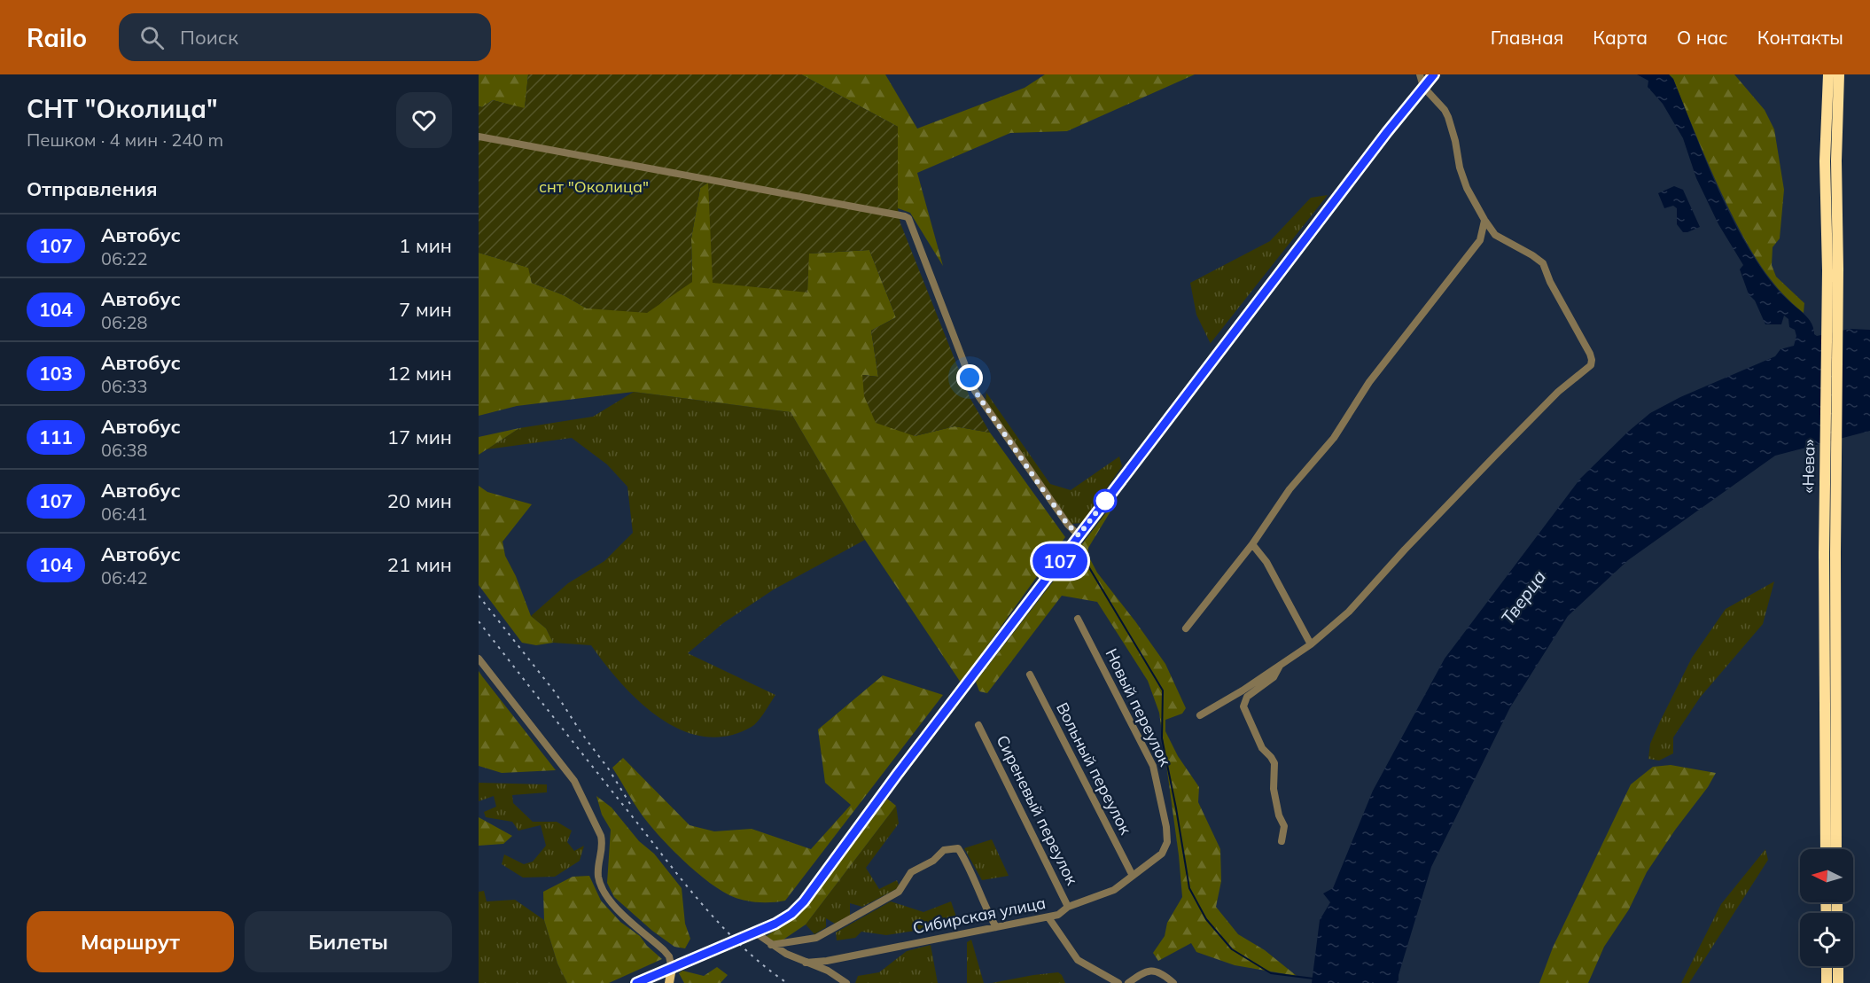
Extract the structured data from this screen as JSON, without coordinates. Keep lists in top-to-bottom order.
{
  "streets": {
    "highway": ["«Нева»"],
    "street": [
      "Новый переулок",
      "Вольный переулок",
      "Сиреневый переулок",
      "Сибирская улица"
    ]
  },
  "crossings": [
    ["Новый переулок", "Сибирская улица"],
    ["Вольный переулок", "Сибирская улица"],
    ["Сиреневый переулок", "Сибирская улица"]
  ],
  "water": ["Тверца"],
  "parks": ["снт \"Околица\""],
  "lines": ["bus line 107"],
  "north": "left",
  "page": {
    "header": "Railo",
    "search": "Поиск",
    "nav": [
      "Главная",
      "Карта",
      "О нас",
      "Контакты"
    ],
    "heading": [
      ["СНТ \"Околица\"", "Пешком · 4 мин · 240 m"],
      "Отправления"
    ],
    "on_map": "107",
    "list": [
      {
        "mark": "107",
        "name": "Автобус",
        "note": "06:22",
        "value": "1 мин"
      },
      {
        "mark": "104",
        "name": "Автобус",
        "note": "06:28",
        "value": "7 мин"
      },
      {
        "mark": "103",
        "name": "Автобус",
        "note": "06:33",
        "value": "12 мин"
      },
      {
        "mark": "111",
        "name": "Автобус",
        "note": "06:38",
        "value": "17 мин"
      },
      {
        "mark": "107",
        "name": "Автобус",
        "note": "06:41",
        "value": "20 мин"
      },
      {
        "mark": "104",
        "name": "Автобус",
        "note": "06:42",
        "value": "21 мин"
      }
    ],
    "buttons": ["Маршрут", "Билеты"]
  }
}
